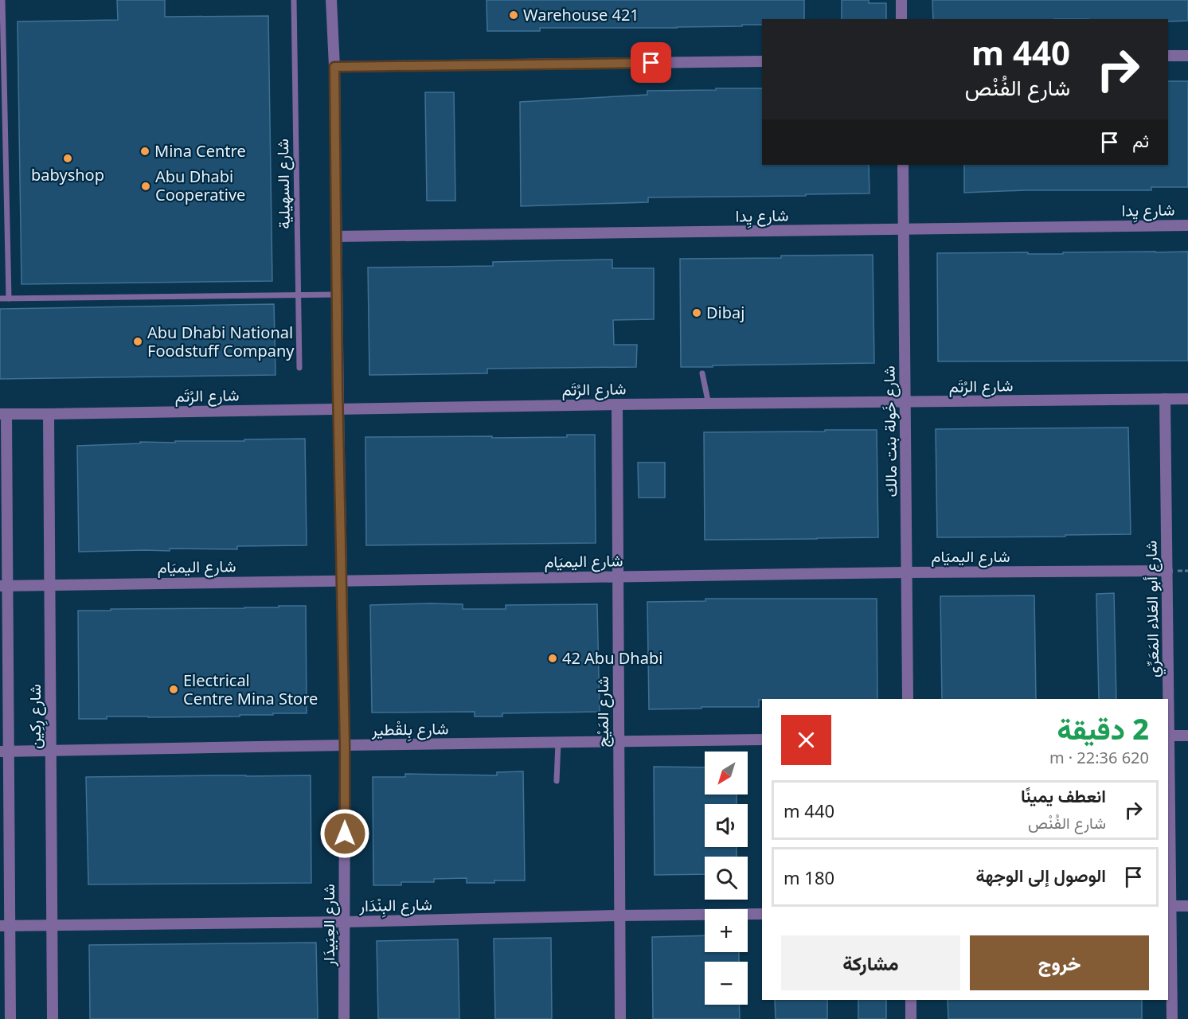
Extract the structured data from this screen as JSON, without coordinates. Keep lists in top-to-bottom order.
{
  "streets": {
    "street": [
      "شارع يِدا",
      "شارع الرُتَم",
      "شارع خَولة بنت مالك",
      "شارع اليميَام",
      "شارع أبو العَلاء المَعَرِّي",
      "شارع المَيْج",
      "شارع رِكِين",
      "شارع بِلقْطير",
      "شارع البِنْدَار",
      "شارع العِبَيدَار"
    ],
    "lane": ["شارع السهيلية"]
  },
  "crossings": [
    ["شارع يِدا", "شارع خَولة بنت مالك"],
    ["شارع يِدا", "شارع العِبَيدَار"],
    ["شارع الرُتَم", "شارع خَولة بنت مالك"],
    ["شارع الرُتَم", "شارع أبو العَلاء المَعَرِّي"],
    ["شارع الرُتَم", "شارع المَيْج"],
    ["شارع الرُتَم", "شارع رِكِين"],
    ["شارع الرُتَم", "شارع العِبَيدَار"],
    ["شارع خَولة بنت مالك", "شارع اليميَام"],
    ["شارع اليميَام", "شارع أبو العَلاء المَعَرِّي"],
    ["شارع اليميَام", "شارع المَيْج"],
    ["شارع اليميَام", "شارع رِكِين"],
    ["شارع اليميَام", "شارع العِبَيدَار"],
    ["شارع المَيْج", "شارع بِلقْطير"],
    ["شارع المَيْج", "شارع البِنْدَار"],
    ["شارع رِكِين", "شارع بِلقْطير"],
    ["شارع رِكِين", "شارع البِنْدَار"],
    ["شارع بِلقْطير", "شارع العِبَيدَار"],
    ["شارع البِنْدَار", "شارع العِبَيدَار"]
  ],
  "places": [
    "Warehouse 421",
    "Mina Centre",
    "babyshop",
    "Abu Dhabi Cooperative",
    "Dibaj",
    "Abu Dhabi National Foodstuff Company",
    "42 Abu Dhabi",
    "Electrical Centre Mina Store"
  ],
  "north": "bottom left",
  "page": {
    "turn": ["440 m", "شارع الفُنْص"],
    "then": "ثم",
    "heading": ["2 دقيقة", "620 m · 22:36"],
    "map_buttons": ["+", "−"],
    "list": [
      {
        "name": "انعطف يمينًا",
        "note": "شارع الفُنْص",
        "value": "440 m"
      },
      {
        "name": "الوصول إلى الوجهة",
        "value": "180 m"
      }
    ],
    "buttons": ["خروج", "مشاركة"]
  }
}
